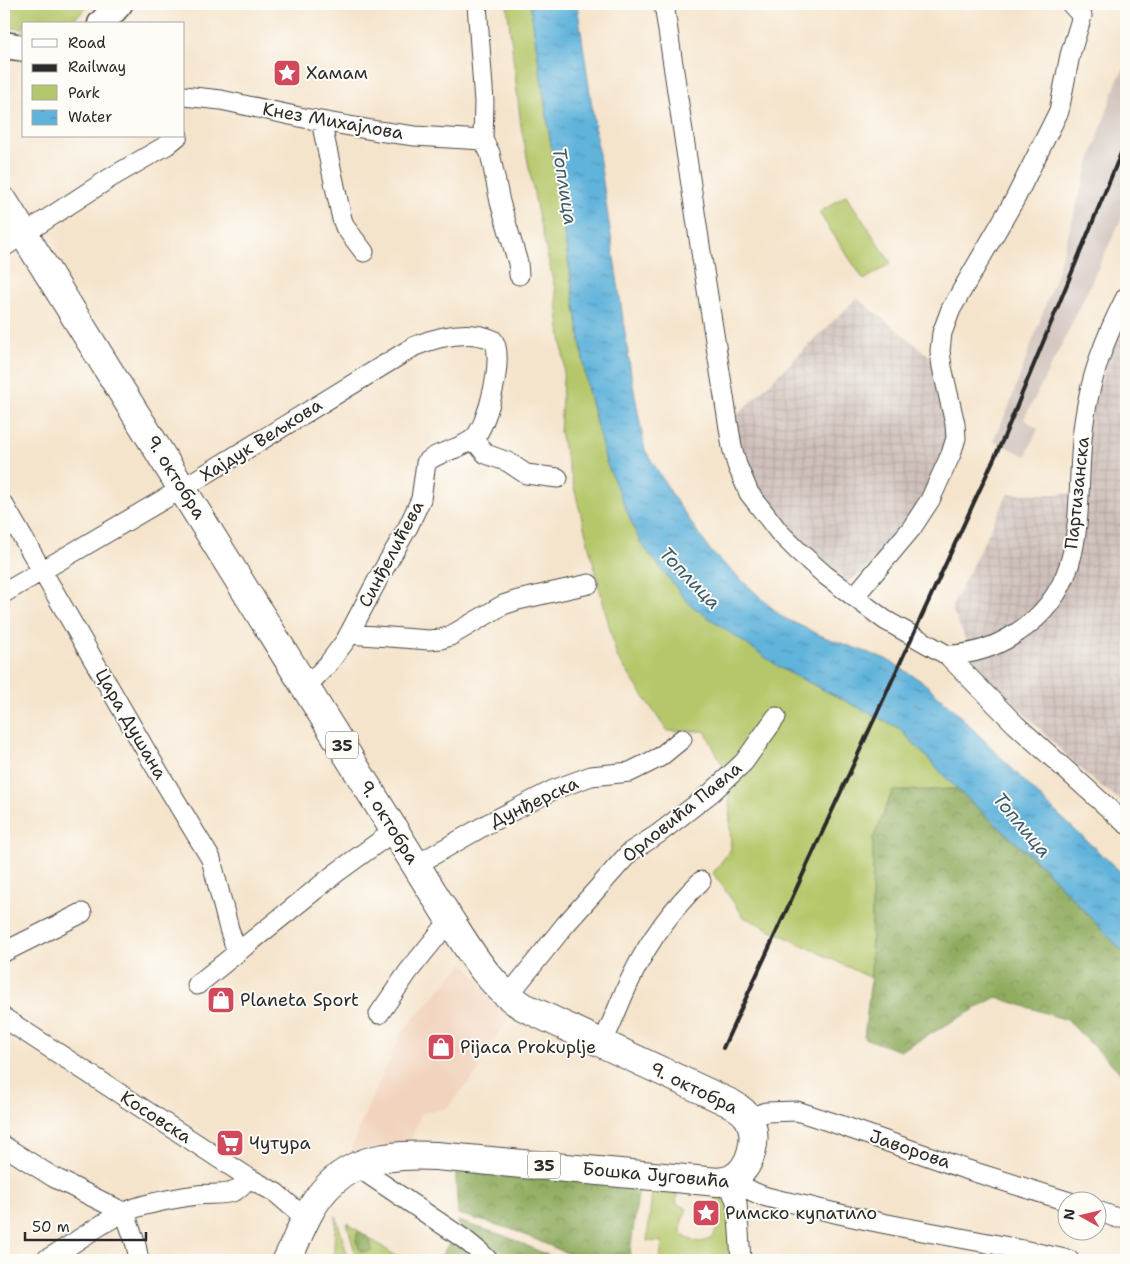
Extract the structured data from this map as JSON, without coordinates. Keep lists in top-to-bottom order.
{
  "streets": {
    "main road": ["9. октобра", "35", "Бошка Југовића"],
    "street": [
      "Кнез Михајлова",
      "Хајдук Вељкова",
      "Партизанска",
      "Синђелићева",
      "Цара Душана",
      "Дунђерска",
      "Орловића Павла",
      "Косовска",
      "Јаворова"
    ]
  },
  "crossings": [
    ["Хајдук Вељкова", "9. октобра"],
    ["Хајдук Вељкова", "Синђелићева"],
    ["Хајдук Вељкова", "Цара Душана"],
    ["9. октобра", "Синђелићева"],
    ["9. октобра", "Дунђерска"],
    ["9. октобра", "Орловића Павла"],
    ["9. октобра", "Јаворова"],
    ["9. октобра", "Бошка Југовића"],
    ["35", "Косовска"],
    ["35", "Бошка Југовића"]
  ],
  "water": ["Топлица"],
  "places": {
    "place": ["Хамам", "Римско купатило"],
    "shop": ["Planeta Sport", "Pijaca Prokuplje"],
    "supermarket": ["Чутура"]
  },
  "legend": [
    "Road",
    "Railway",
    "Park",
    "Water"
  ],
  "scale_bar": "50 m",
  "north": "left"
}
